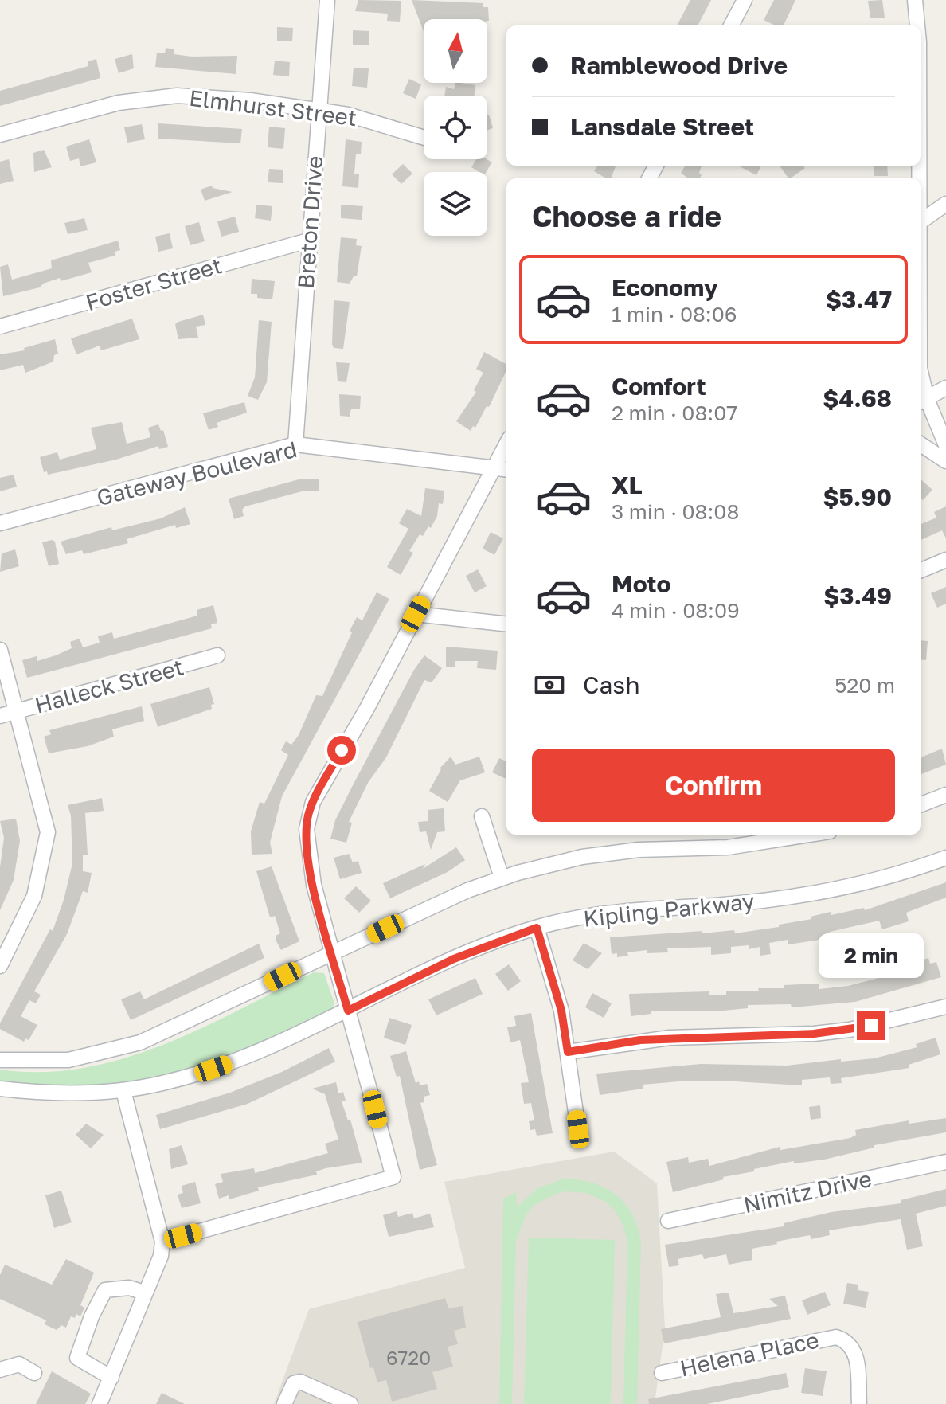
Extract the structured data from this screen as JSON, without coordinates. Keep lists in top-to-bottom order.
{
  "streets": {
    "street": [
      "Elmhurst Street",
      "Breton Drive",
      "Foster Street",
      "Gateway Boulevard",
      "Halleck Street",
      "Kipling Parkway",
      "Nimitz Drive",
      "Helena Place"
    ]
  },
  "crossings": [
    ["Elmhurst Street", "Breton Drive"],
    ["Breton Drive", "Foster Street"],
    ["Breton Drive", "Gateway Boulevard"]
  ],
  "house_numbers": ["6720"],
  "north": "top",
  "page": {
    "banner": ["Ramblewood Drive", "Lansdale Street"],
    "heading": "Choose a ride",
    "list": [
      {
        "name": "Economy",
        "note": "1 min · 08:06",
        "value": "$3.47"
      },
      {
        "name": "Comfort",
        "note": "2 min · 08:07",
        "value": "$4.68"
      },
      {
        "name": "XL",
        "note": "3 min · 08:08",
        "value": "$5.90"
      },
      {
        "name": "Moto",
        "note": "4 min · 08:09",
        "value": "$3.49"
      }
    ],
    "pay": ["Cash", "520 m"],
    "buttons": "Confirm",
    "bubble": "2 min"
  }
}
